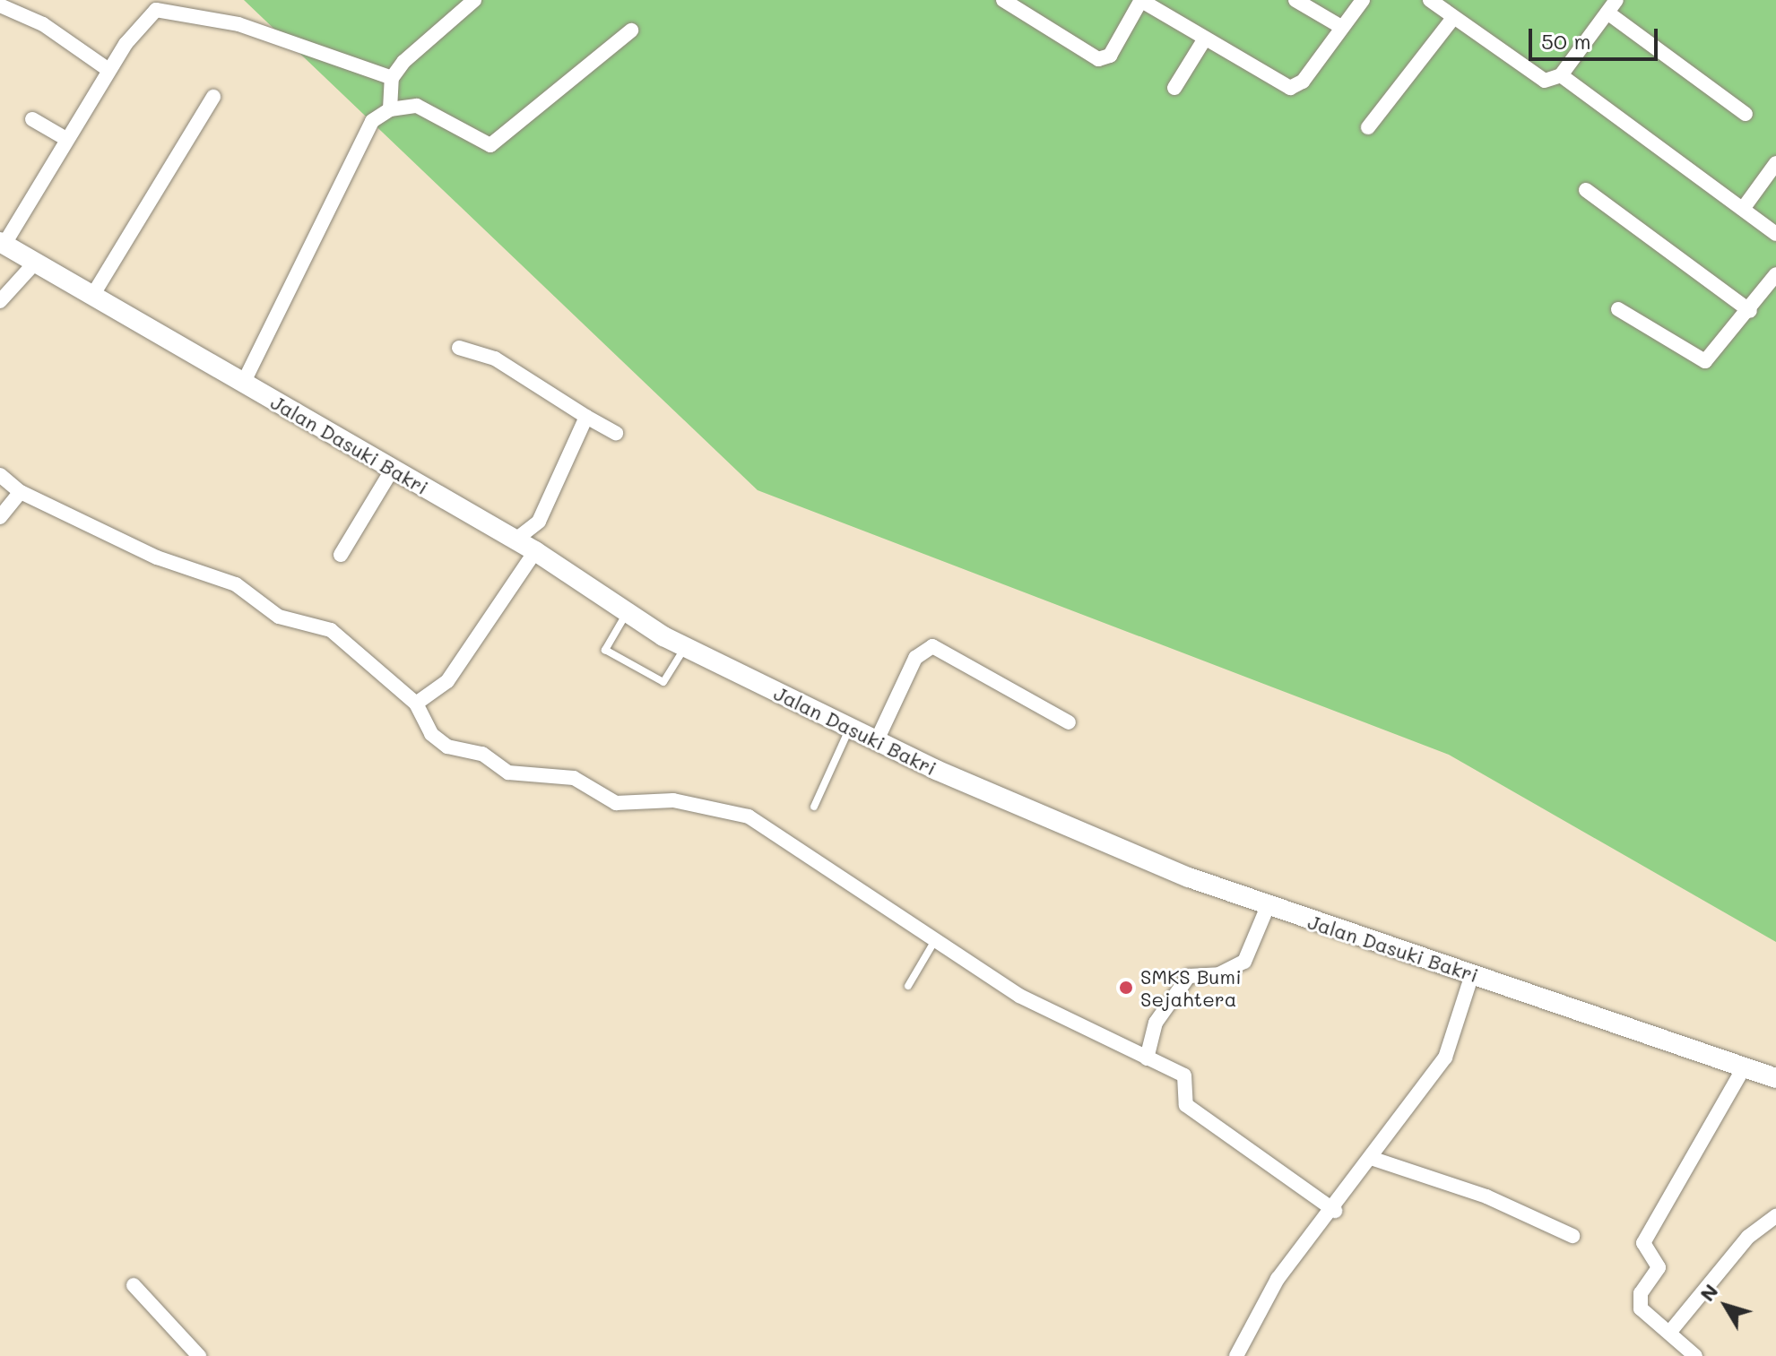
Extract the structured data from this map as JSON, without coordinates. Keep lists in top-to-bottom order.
{
  "streets": {
    "main road": ["Jalan Dasuki Bakri"]
  },
  "places": ["SMKS Bumi Sejahtera"],
  "scale_bar": "50 m",
  "north": "top left"
}
